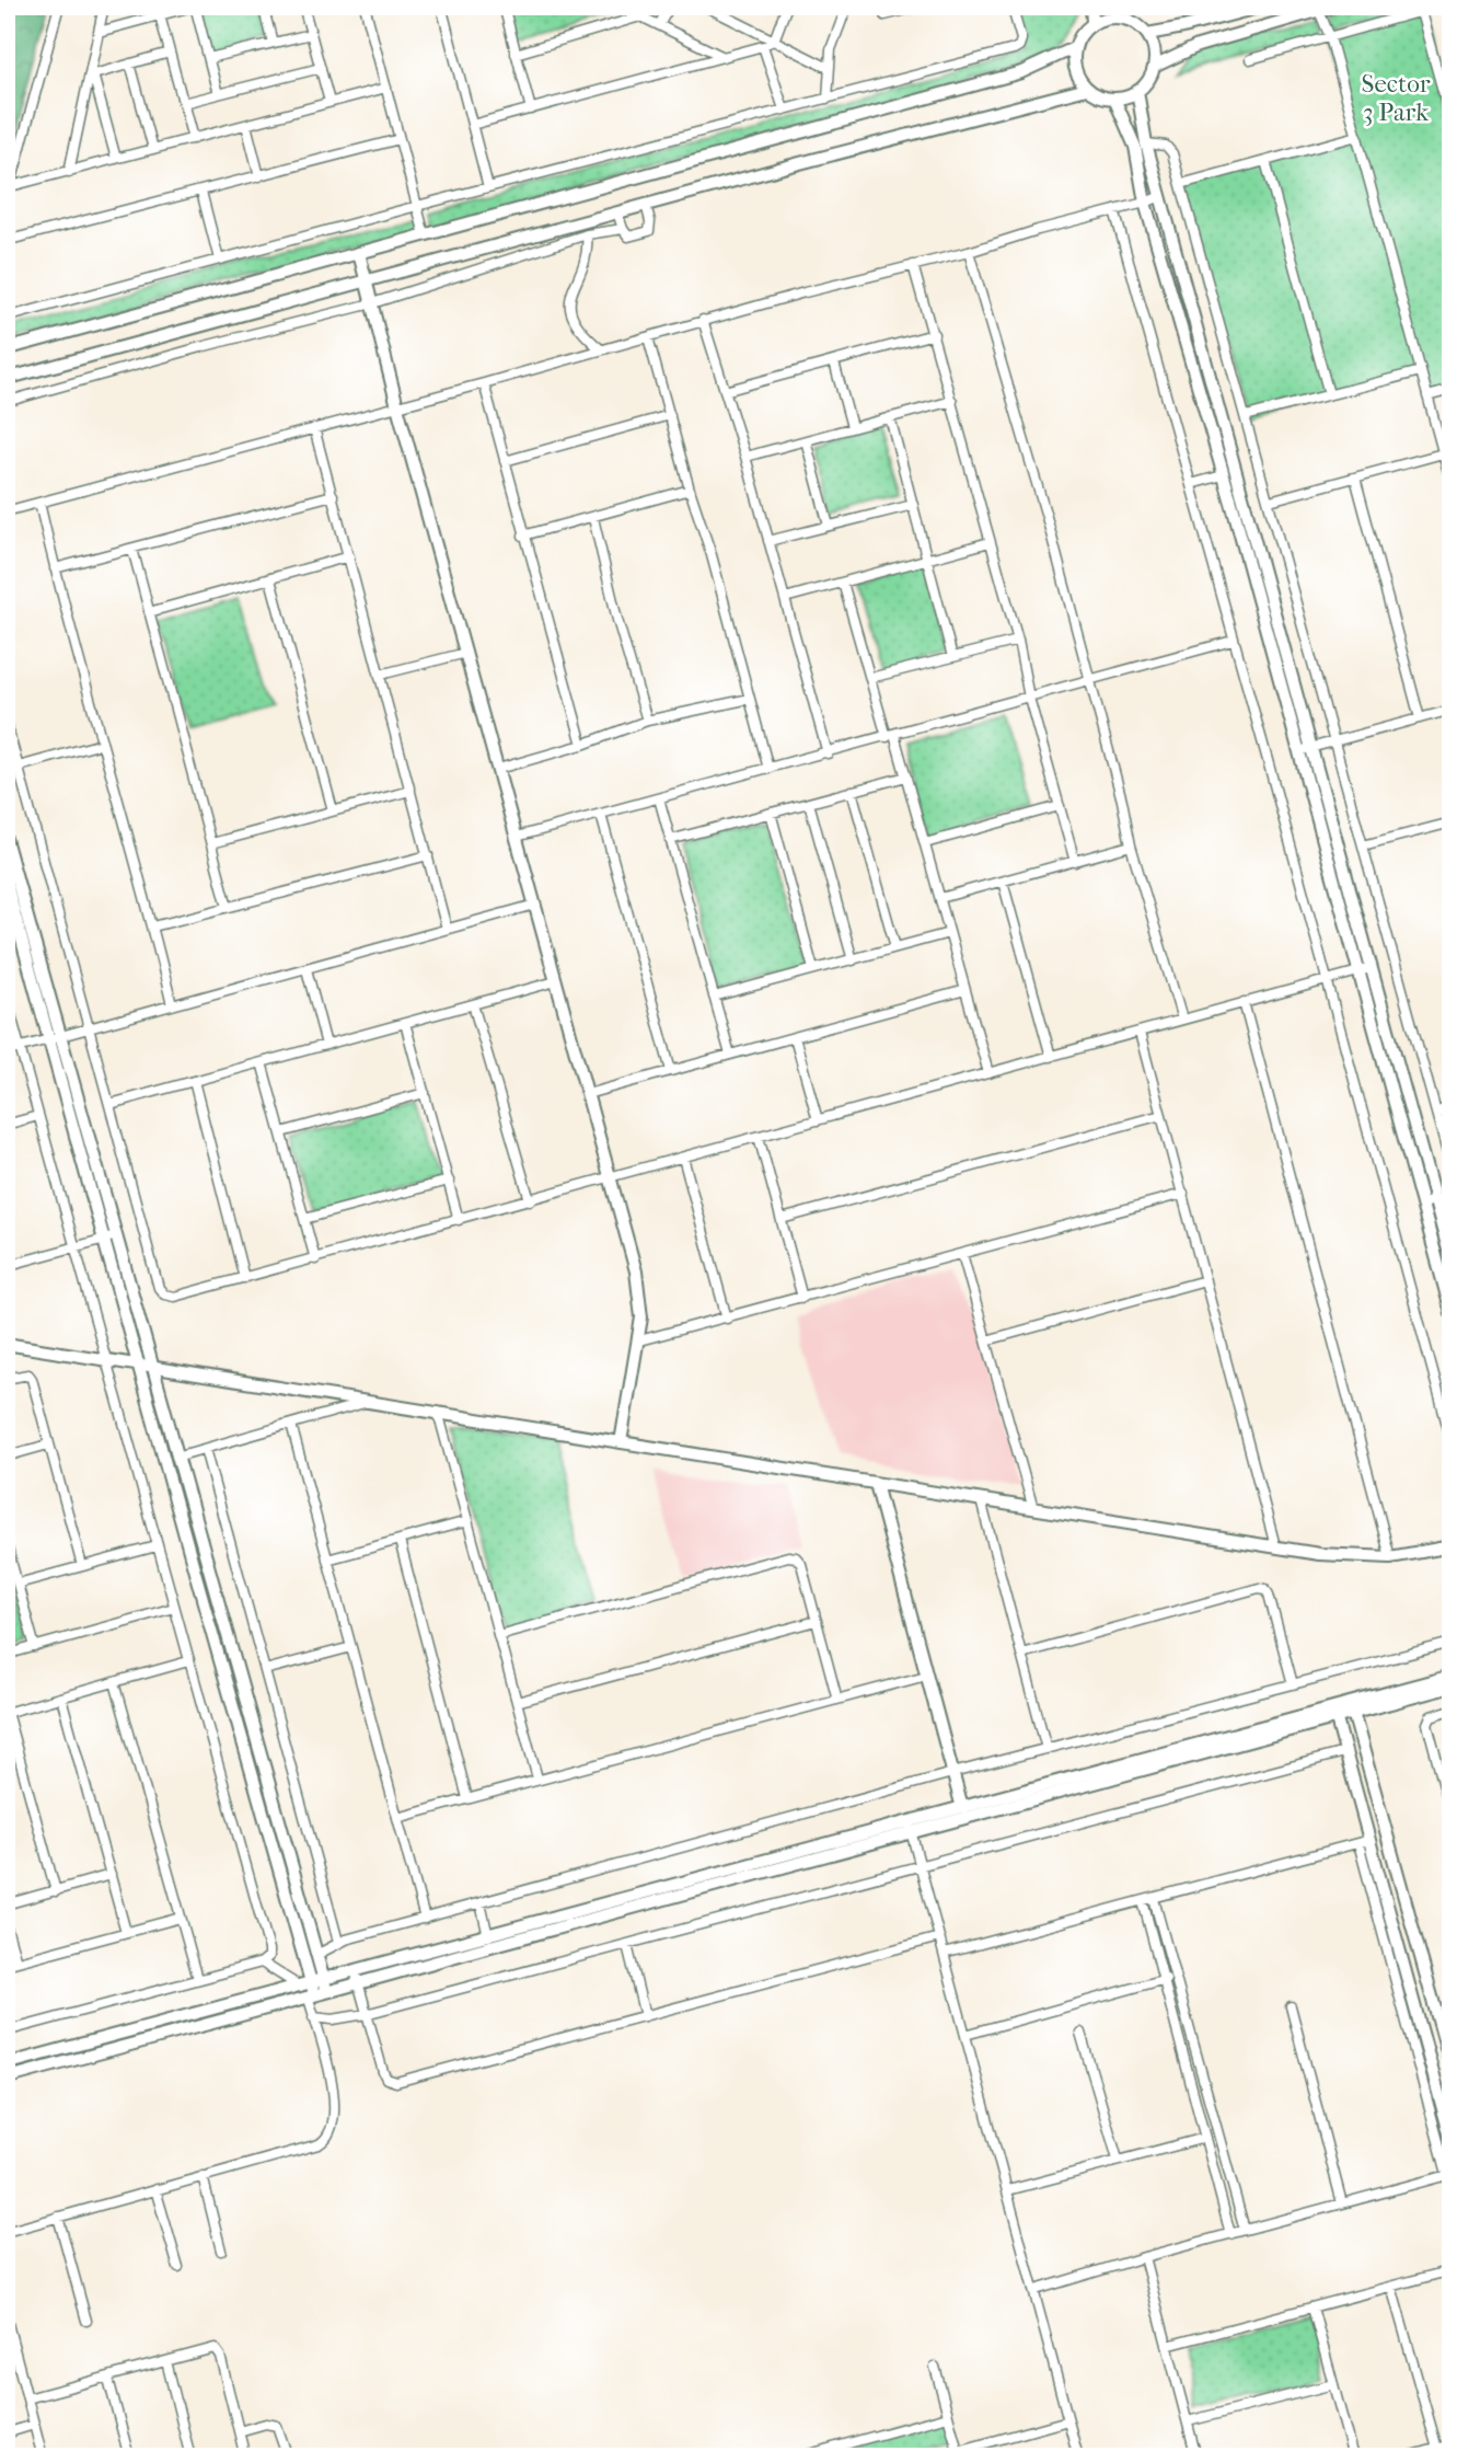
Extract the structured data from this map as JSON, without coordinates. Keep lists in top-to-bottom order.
{
  "parks": ["Sector 3 Park"]
}
